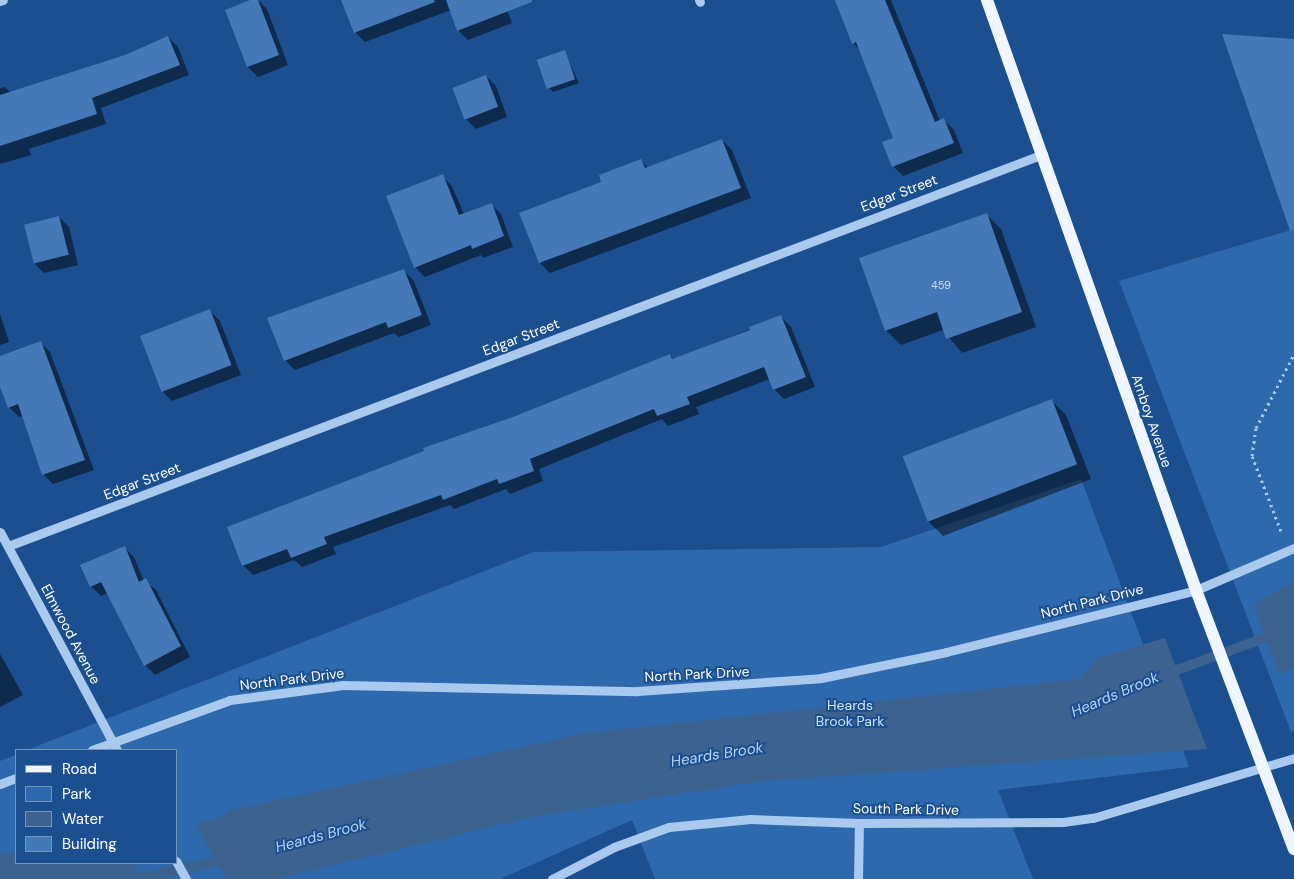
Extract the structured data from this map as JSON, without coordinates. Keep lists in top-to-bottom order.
{
  "streets": {
    "main road": ["Amboy Avenue"],
    "street": [
      "Edgar Street",
      "North Park Drive",
      "Elmwood Avenue",
      "South Park Drive"
    ]
  },
  "crossings": [
    ["Edgar Street", "Amboy Avenue"],
    ["Edgar Street", "Elmwood Avenue"],
    ["Amboy Avenue", "North Park Drive"],
    ["Amboy Avenue", "South Park Drive"],
    ["North Park Drive", "Elmwood Avenue"]
  ],
  "water": ["Heards Brook"],
  "parks": ["Heards Brook Park"],
  "house_numbers": ["459"],
  "legend": [
    "Road",
    "Park",
    "Water",
    "Building"
  ]
}
